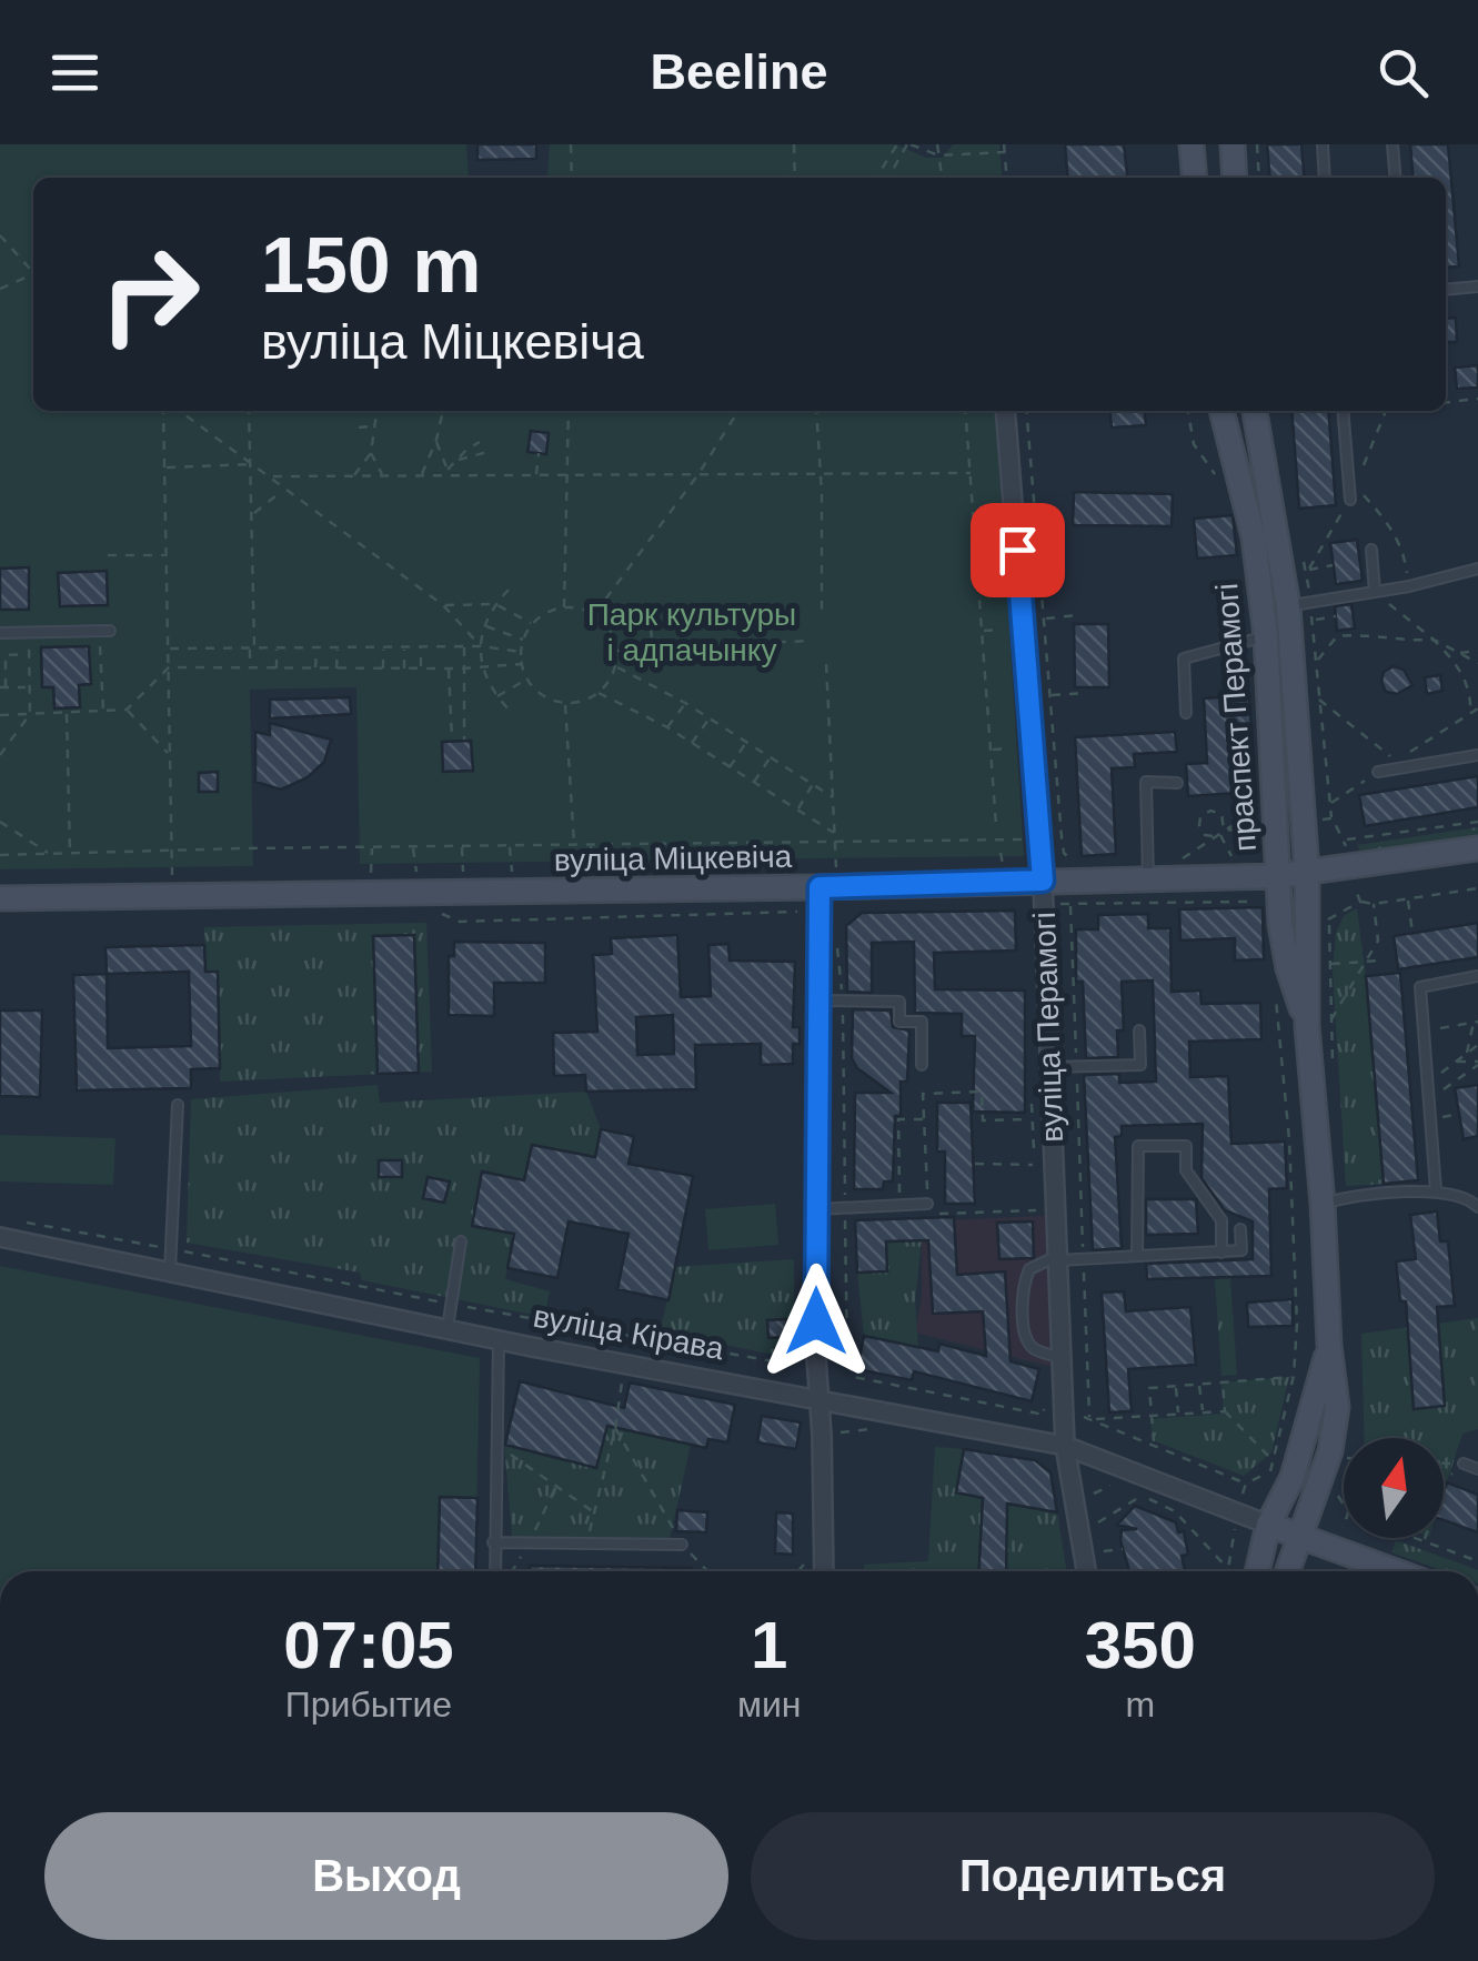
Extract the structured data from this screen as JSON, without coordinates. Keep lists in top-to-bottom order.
{
  "streets": {
    "main road": ["праспект Перамогі", "вуліца Міцкевіча", "вуліца Кірава"],
    "street": ["вуліца Перамогі"]
  },
  "crossings": [
    ["праспект Перамогі", "вуліца Міцкевіча"],
    ["праспект Перамогі", "вуліца Кірава"],
    ["вуліца Міцкевіча", "вуліца Перамогі"],
    ["вуліца Перамогі", "вуліца Кірава"]
  ],
  "parks": ["Парк культуры і адпачынку"],
  "north": "top",
  "page": {
    "header": "Beeline",
    "turn": ["150 m", "вуліца Міцкевіча"],
    "eta": [
      "07:05",
      "Прибытие",
      "1",
      "мин",
      "350",
      "m"
    ],
    "buttons": ["Выход", "Поделиться"]
  }
}
